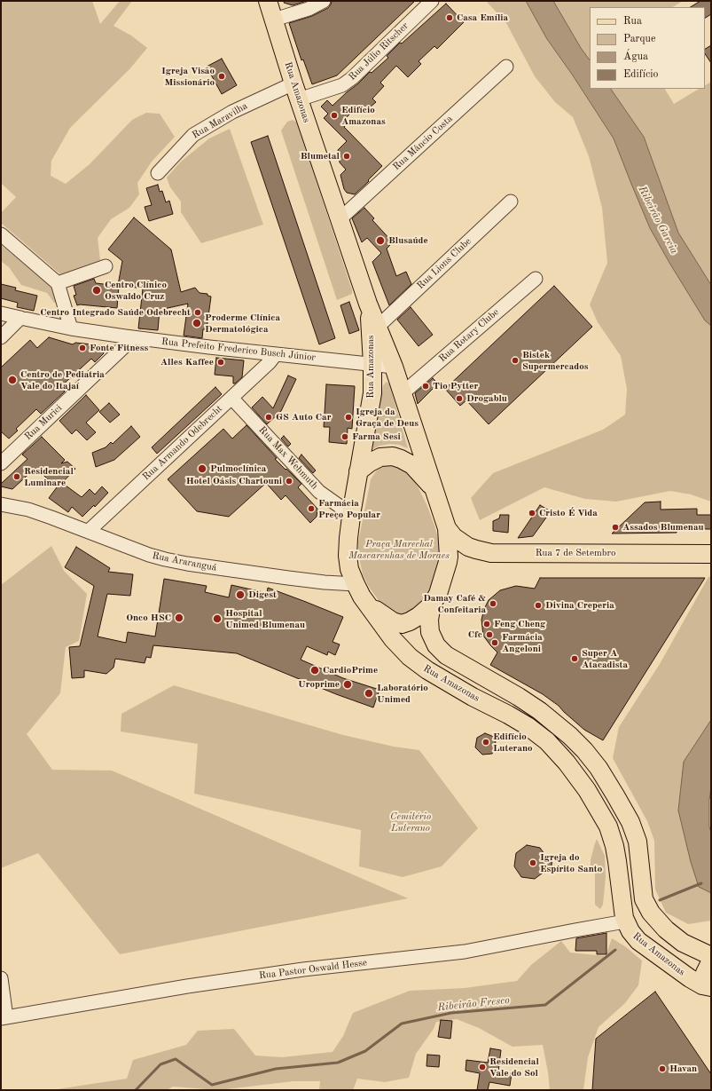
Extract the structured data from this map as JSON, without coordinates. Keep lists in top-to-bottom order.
{
  "streets": {
    "main road": ["Rua Amazonas", "Rua 7 de Setembro"],
    "street": [
      "Rua Júlio Ritscher",
      "Rua Maravilha",
      "Rua Mâncio Costa",
      "Rua Lions Clube",
      "Rua Rotary Clube",
      "Rua Prefeito Frederico Busch Júnior",
      "Rua Murici",
      "Rua Armando Odebrecht",
      "Rua Max Wehmuth",
      "Rua Araranguá",
      "Rua Pastor Oswald Hesse"
    ]
  },
  "crossings": [
    ["Rua Júlio Ritscher", "Rua Amazonas"],
    ["Rua Júlio Ritscher", "Rua Maravilha"],
    ["Rua Amazonas", "Rua Maravilha"],
    ["Rua Amazonas", "Rua Mâncio Costa"],
    ["Rua Amazonas", "Rua Lions Clube"],
    ["Rua Amazonas", "Rua Rotary Clube"],
    ["Rua Amazonas", "Rua Prefeito Frederico Busch Júnior"],
    ["Rua Amazonas", "Rua Max Wehmuth"],
    ["Rua Amazonas", "Rua 7 de Setembro"],
    ["Rua Amazonas", "Rua Araranguá"],
    ["Rua Amazonas", "Rua Pastor Oswald Hesse"],
    ["Rua Prefeito Frederico Busch Júnior", "Rua Murici"],
    ["Rua Prefeito Frederico Busch Júnior", "Rua Armando Odebrecht"],
    ["Rua Armando Odebrecht", "Rua Max Wehmuth"],
    ["Rua Armando Odebrecht", "Rua Araranguá"]
  ],
  "water": ["Ribeirão Garcia", "Ribeirão Fresco"],
  "parks": ["Praça Marechal Mascarenhas de Moraes", "Cemitério Luterano"],
  "places": [
    "Casa Emília",
    "Igreja Visão Missionário",
    "Edifício Amazonas",
    "Blumetal",
    "Blusaúde",
    "Centro Clínico Oswaldo Cruz",
    "Centro Integrado Saúde Odebrecht",
    "Proderme Clínica Dermatológica",
    "Fonte Fitness",
    "Bistek Supermercados",
    "Alles Kaffee",
    "Centro de Pediatria Vale do Itajaí",
    "Tio Pytter",
    "Drogablu",
    "GS Auto Car",
    "Igreja da Graça de Deus",
    "Farma Sesi",
    "Pulmoclínica",
    "Residencial Luminare",
    "Hotel Oásis Chartouni",
    "Farmácia Preço Popular",
    "Cristo É Vida",
    "Assados Blumenau",
    "Digest",
    "Damay Café & Confeitaria",
    "Divina Creperia",
    "Onco HSC",
    "Hospital Unimed Blumenau",
    "Feng Cheng",
    "Cfc",
    "Farmácia Angeloni",
    "Super A Atacadista",
    "CardioPrime",
    "Uroprime",
    "Laboratório Unimed",
    "Edifício Luterano",
    "Igreja do Espírito Santo",
    "Residencial Vale do Sol",
    "Havan"
  ],
  "legend": [
    "Rua",
    "Parque",
    "Água",
    "Edifício"
  ]
}
